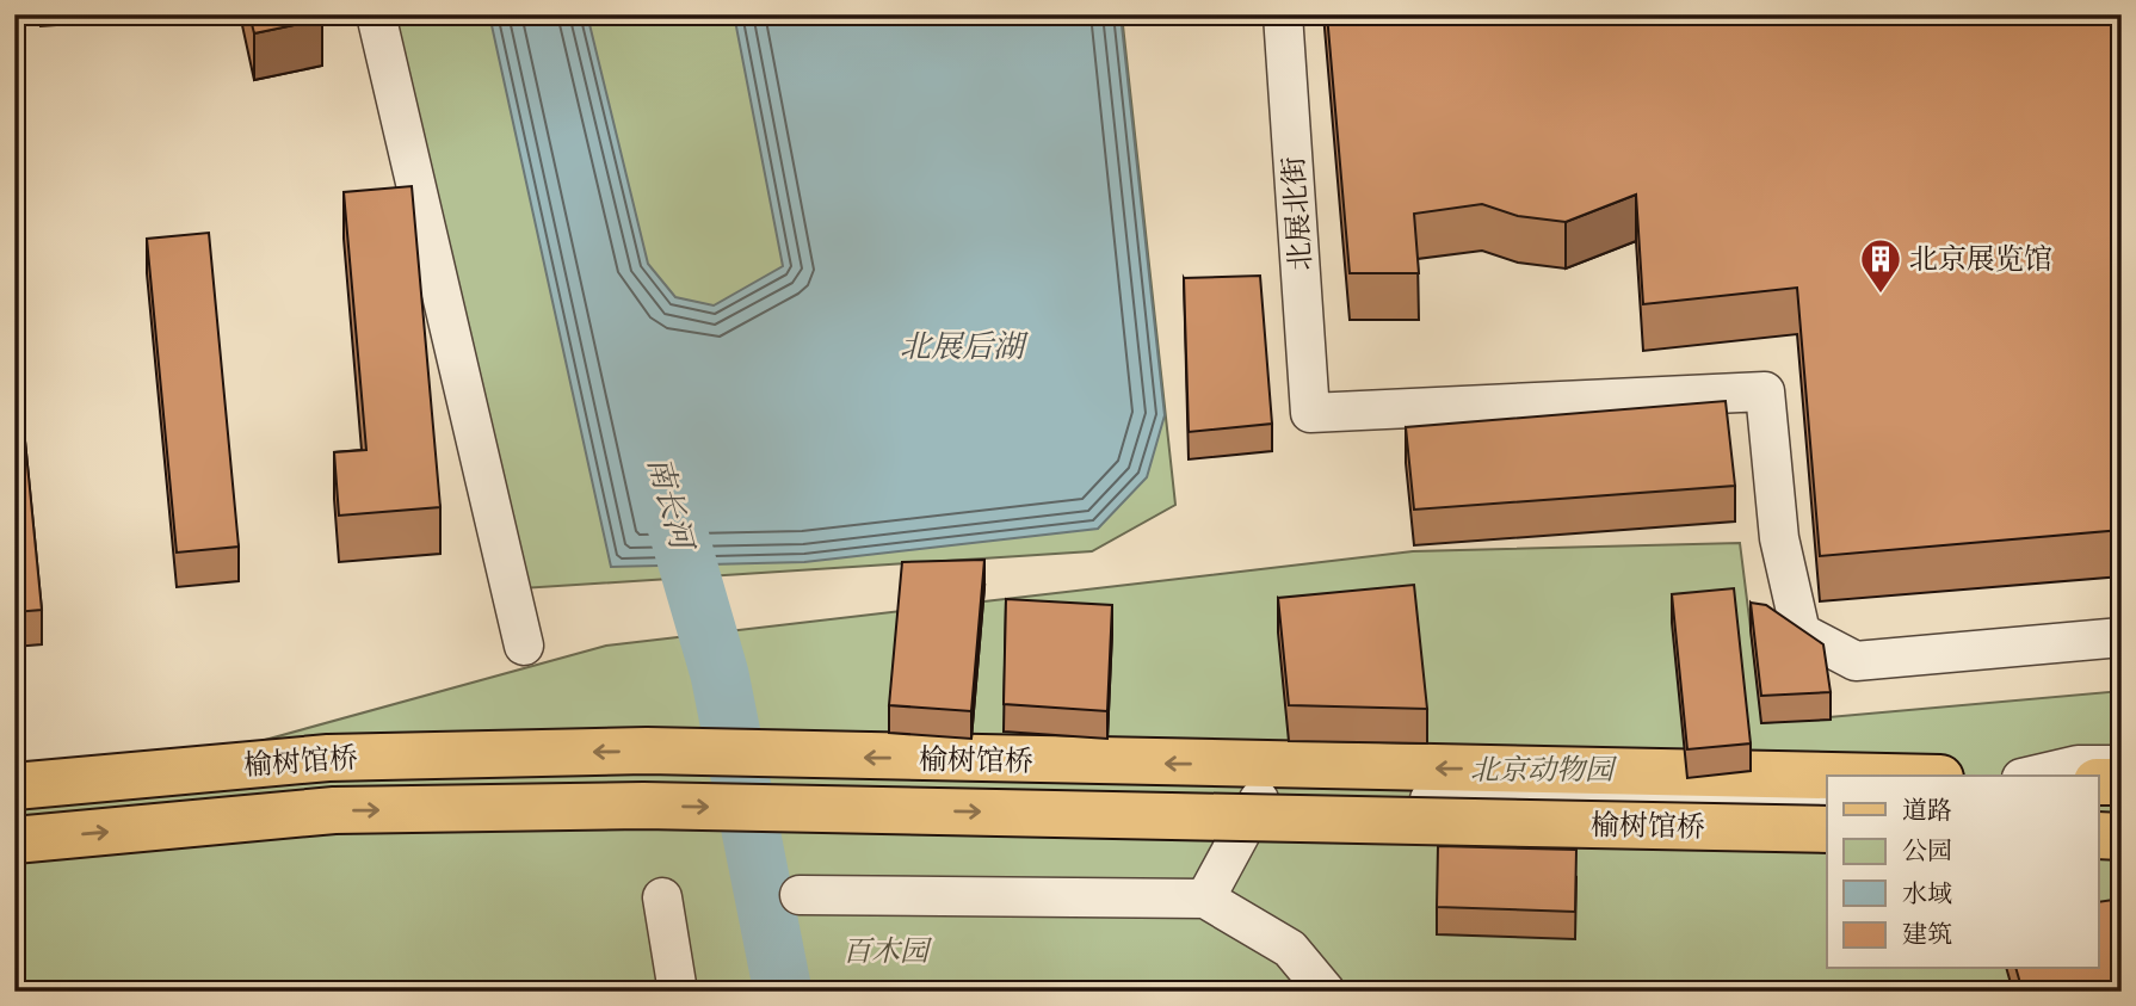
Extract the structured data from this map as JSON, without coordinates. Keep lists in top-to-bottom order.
{
  "streets": {
    "main road": ["榆树馆桥"],
    "street": ["北展北街"]
  },
  "water": ["北展后湖", "南长河"],
  "parks": ["北京动物园", "百木园"],
  "places": {
    "building": ["北京展览馆"]
  },
  "legend": [
    "道路",
    "公园",
    "水域",
    "建筑"
  ]
}
